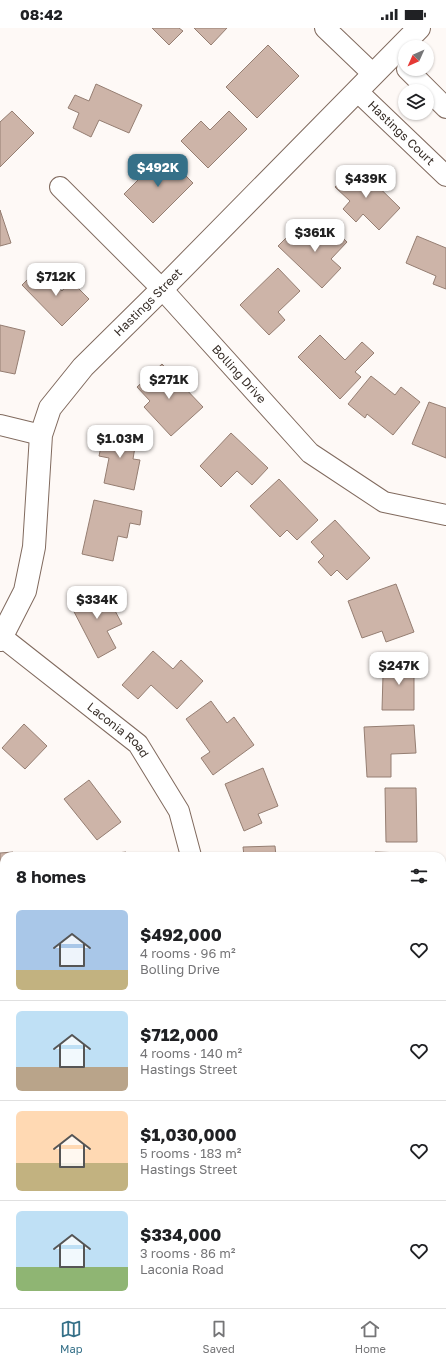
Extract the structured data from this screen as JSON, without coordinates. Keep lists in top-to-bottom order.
{
  "streets": {
    "street": [
      "Hastings Court",
      "Hastings Street",
      "Bolling Drive",
      "Laconia Road"
    ]
  },
  "crossings": [
    ["Hastings Court", "Hastings Street"],
    ["Hastings Street", "Bolling Drive"],
    ["Hastings Street", "Laconia Road"]
  ],
  "north": "bottom left",
  "page": {
    "status": "08:42",
    "price": [
      "$492K",
      "$439K",
      "$361K",
      "$712K",
      "$271K",
      "$1.03M",
      "$334K",
      "$247K"
    ],
    "heading": "8 homes",
    "list": [
      {
        "name": "$492,000",
        "note": "4 rooms · 96 m² · Bolling Drive"
      },
      {
        "name": "$712,000",
        "note": "4 rooms · 140 m² · Hastings Street"
      },
      {
        "name": "$1,030,000",
        "note": "5 rooms · 183 m² · Hastings Street"
      },
      {
        "name": "$334,000",
        "note": "3 rooms · 86 m² · Laconia Road"
      }
    ],
    "tabs": ["Map", "Saved", "Home"]
  }
}
